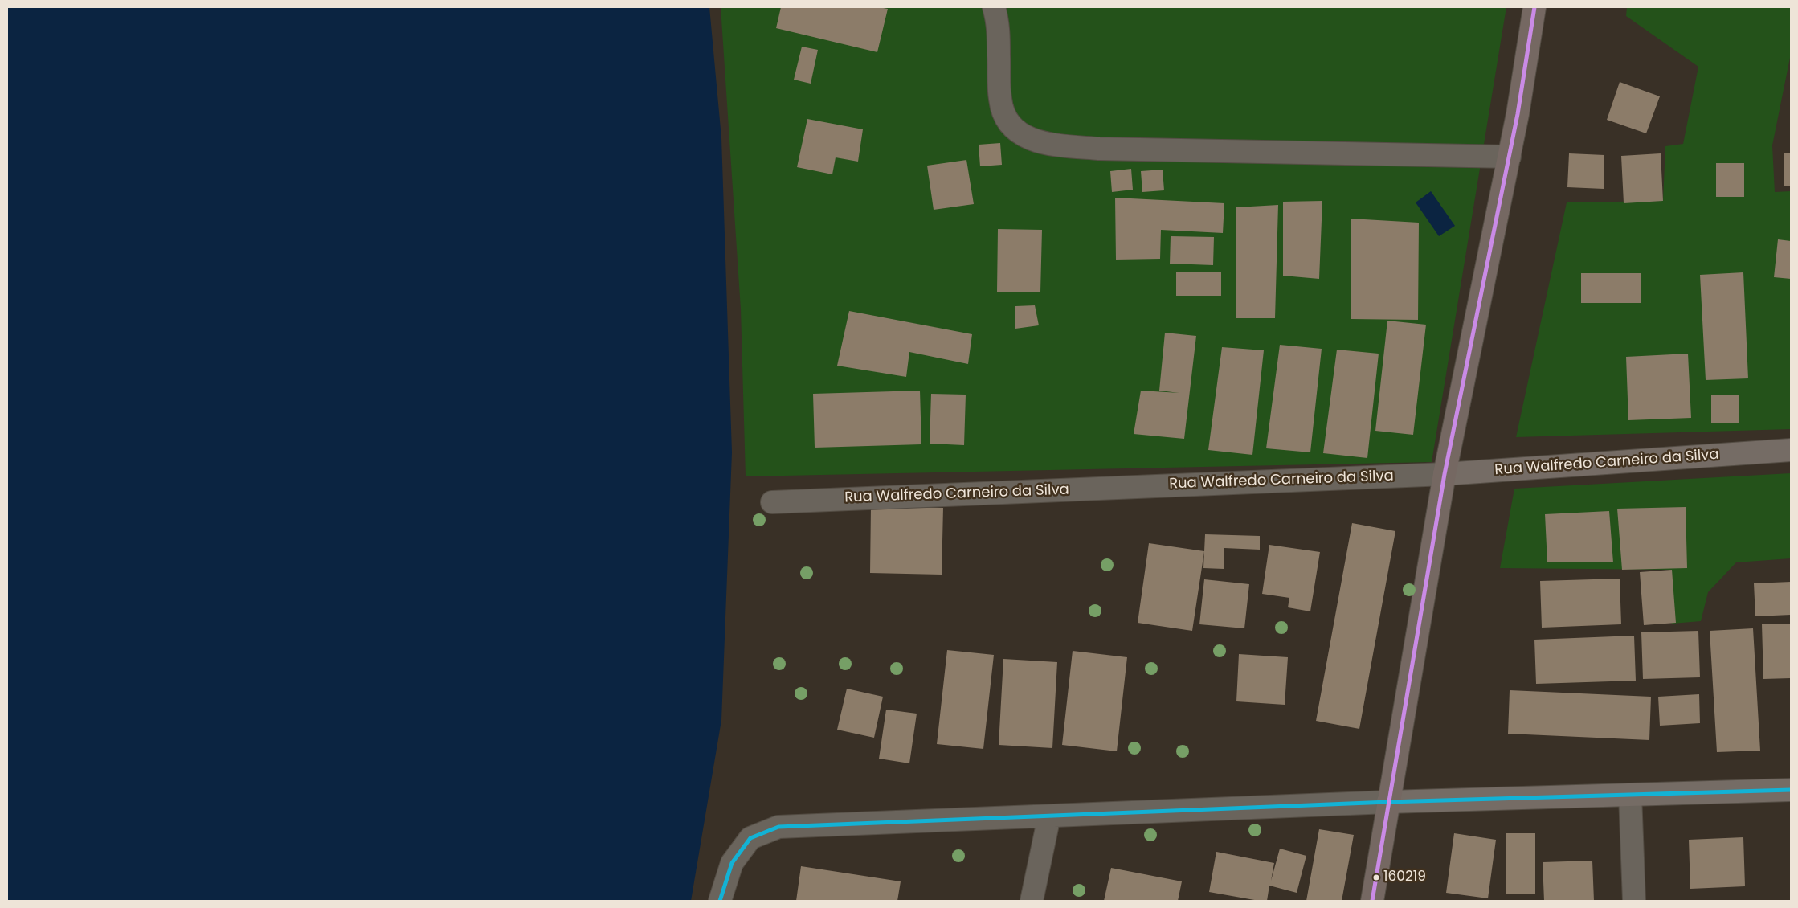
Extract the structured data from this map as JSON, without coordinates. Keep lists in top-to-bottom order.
{
  "streets": {
    "main road": ["Rua Walfredo Carneiro da Silva"]
  },
  "places": ["160219"]
}
